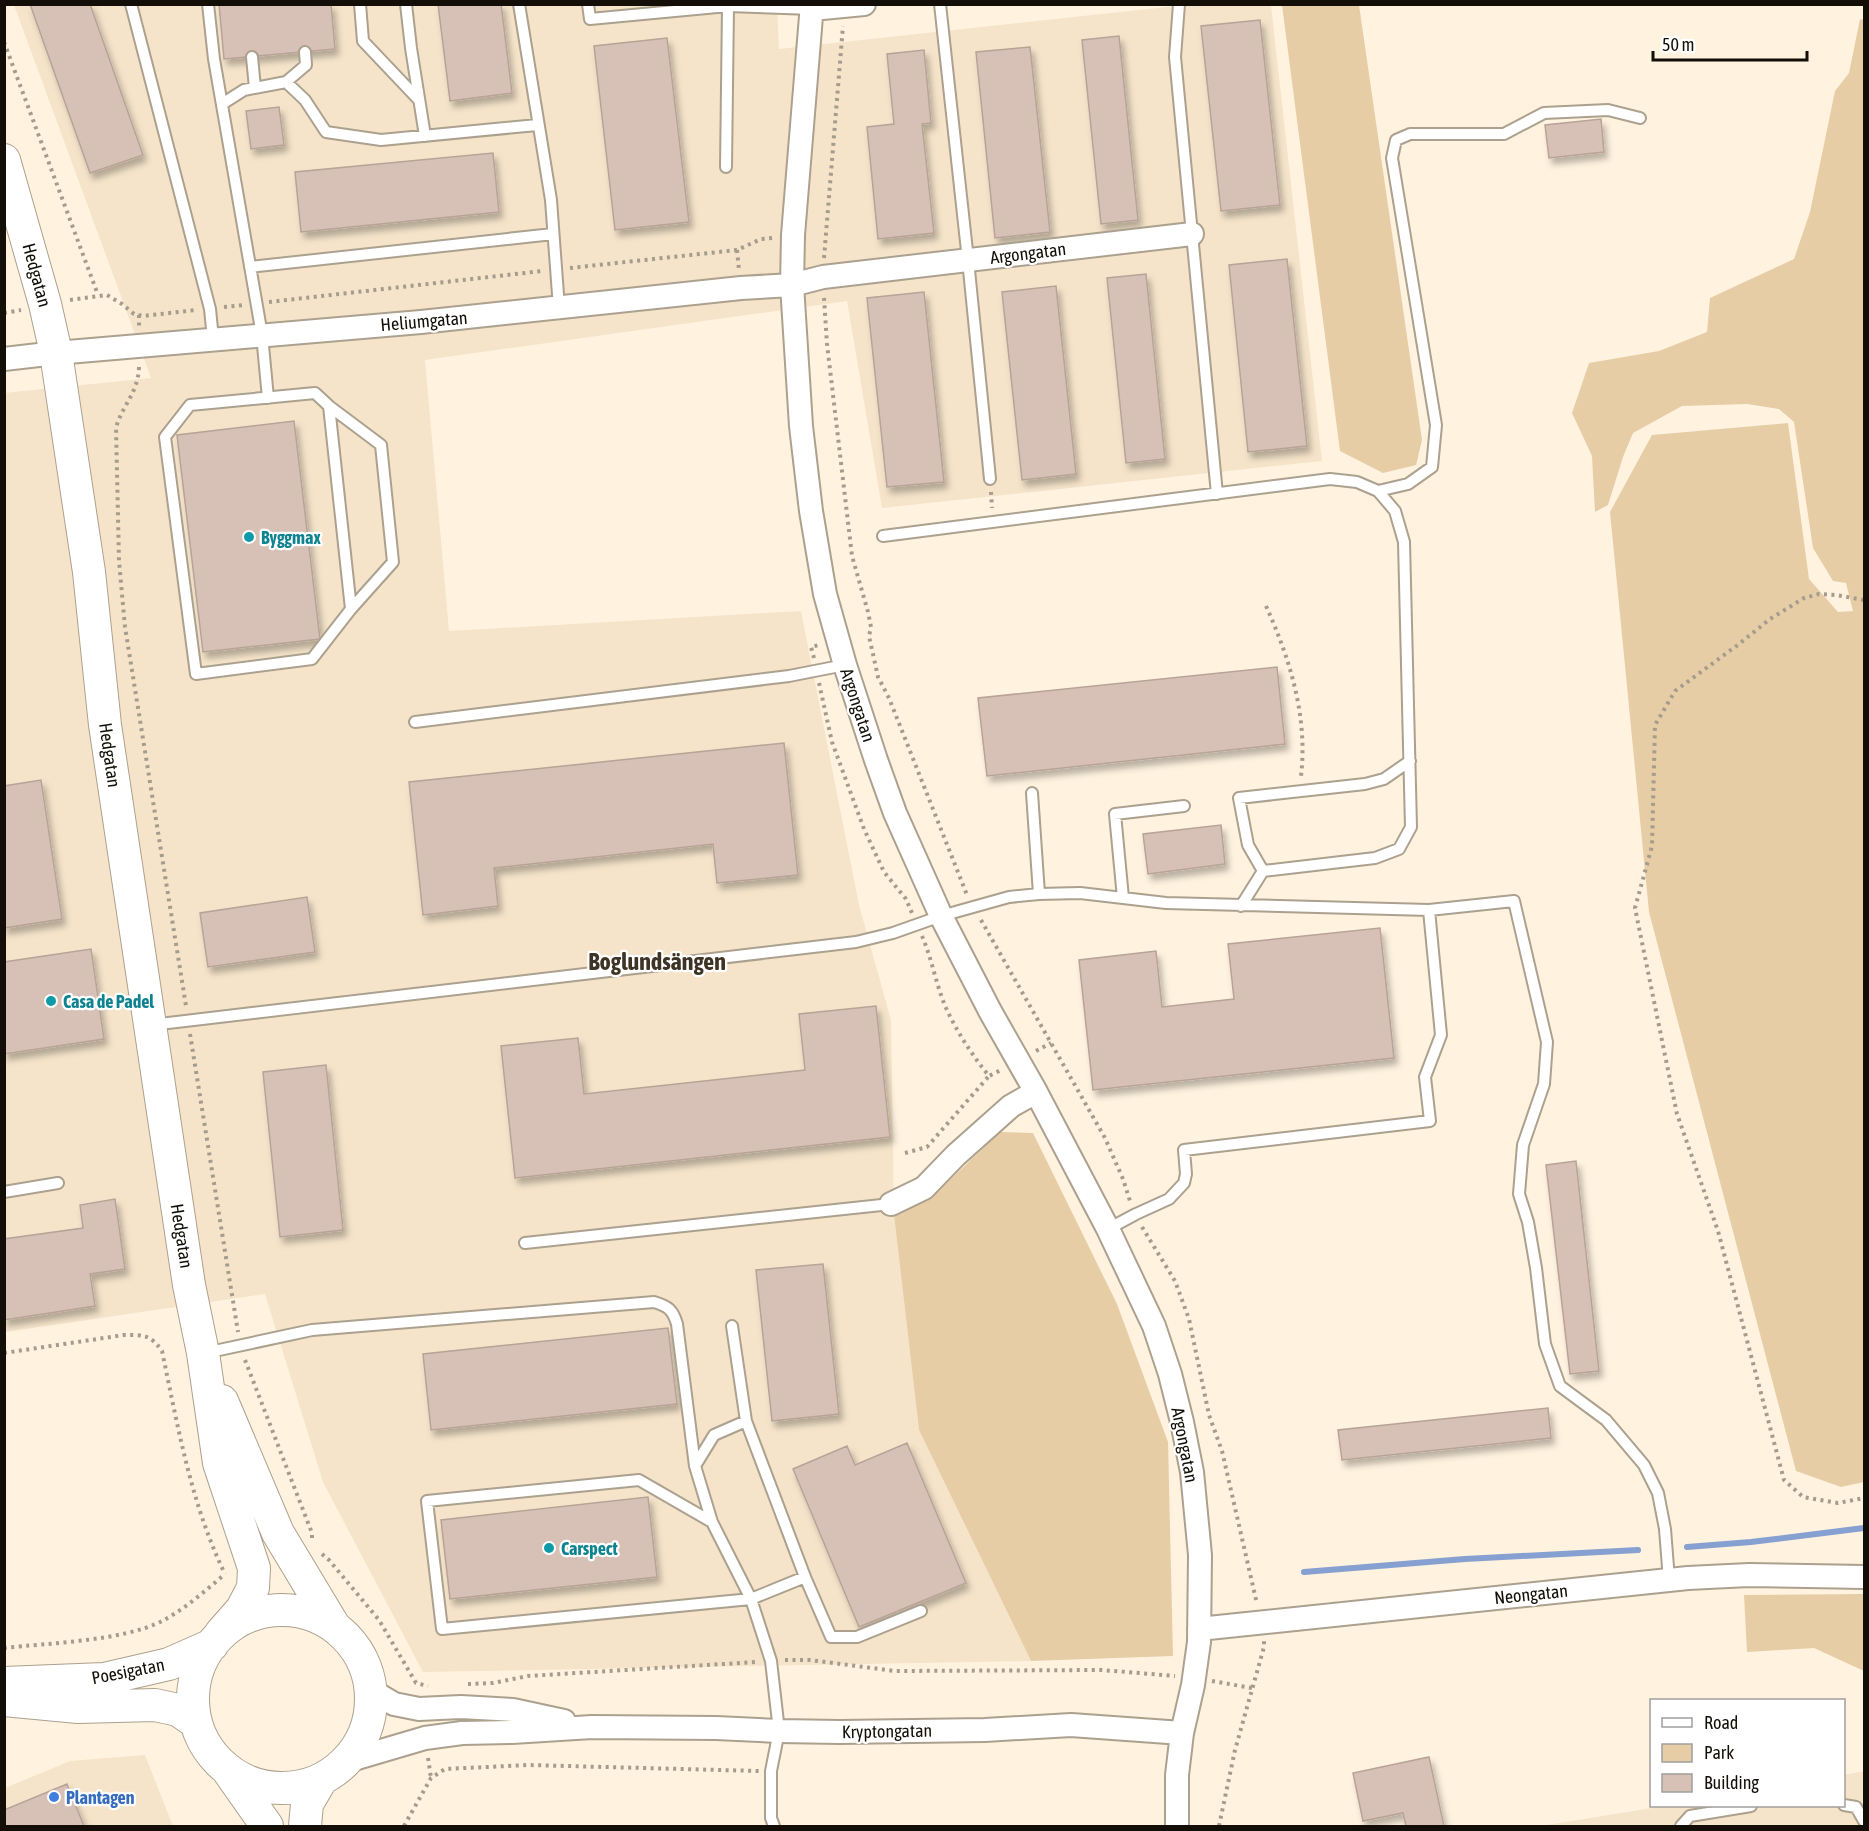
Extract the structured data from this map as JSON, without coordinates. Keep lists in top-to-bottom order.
{
  "streets": {
    "street": [
      "Argongatan",
      "Hedgatan",
      "Heliumgatan",
      "Neongatan",
      "Poesigatan",
      "Kryptongatan"
    ]
  },
  "crossings": [
    ["Argongatan", "Heliumgatan"],
    ["Argongatan", "Neongatan"],
    ["Argongatan", "Kryptongatan"],
    ["Hedgatan", "Heliumgatan"],
    ["Hedgatan", "Poesigatan"],
    ["Hedgatan", "Kryptongatan"],
    ["Poesigatan", "Kryptongatan"]
  ],
  "districts": ["Boglundsängen"],
  "places": [
    "Byggmax",
    "Casa de Padel",
    "Carspect",
    "Plantagen"
  ],
  "legend": ["Road", "Park", "Building"],
  "scale_bar": "50 m"
}
